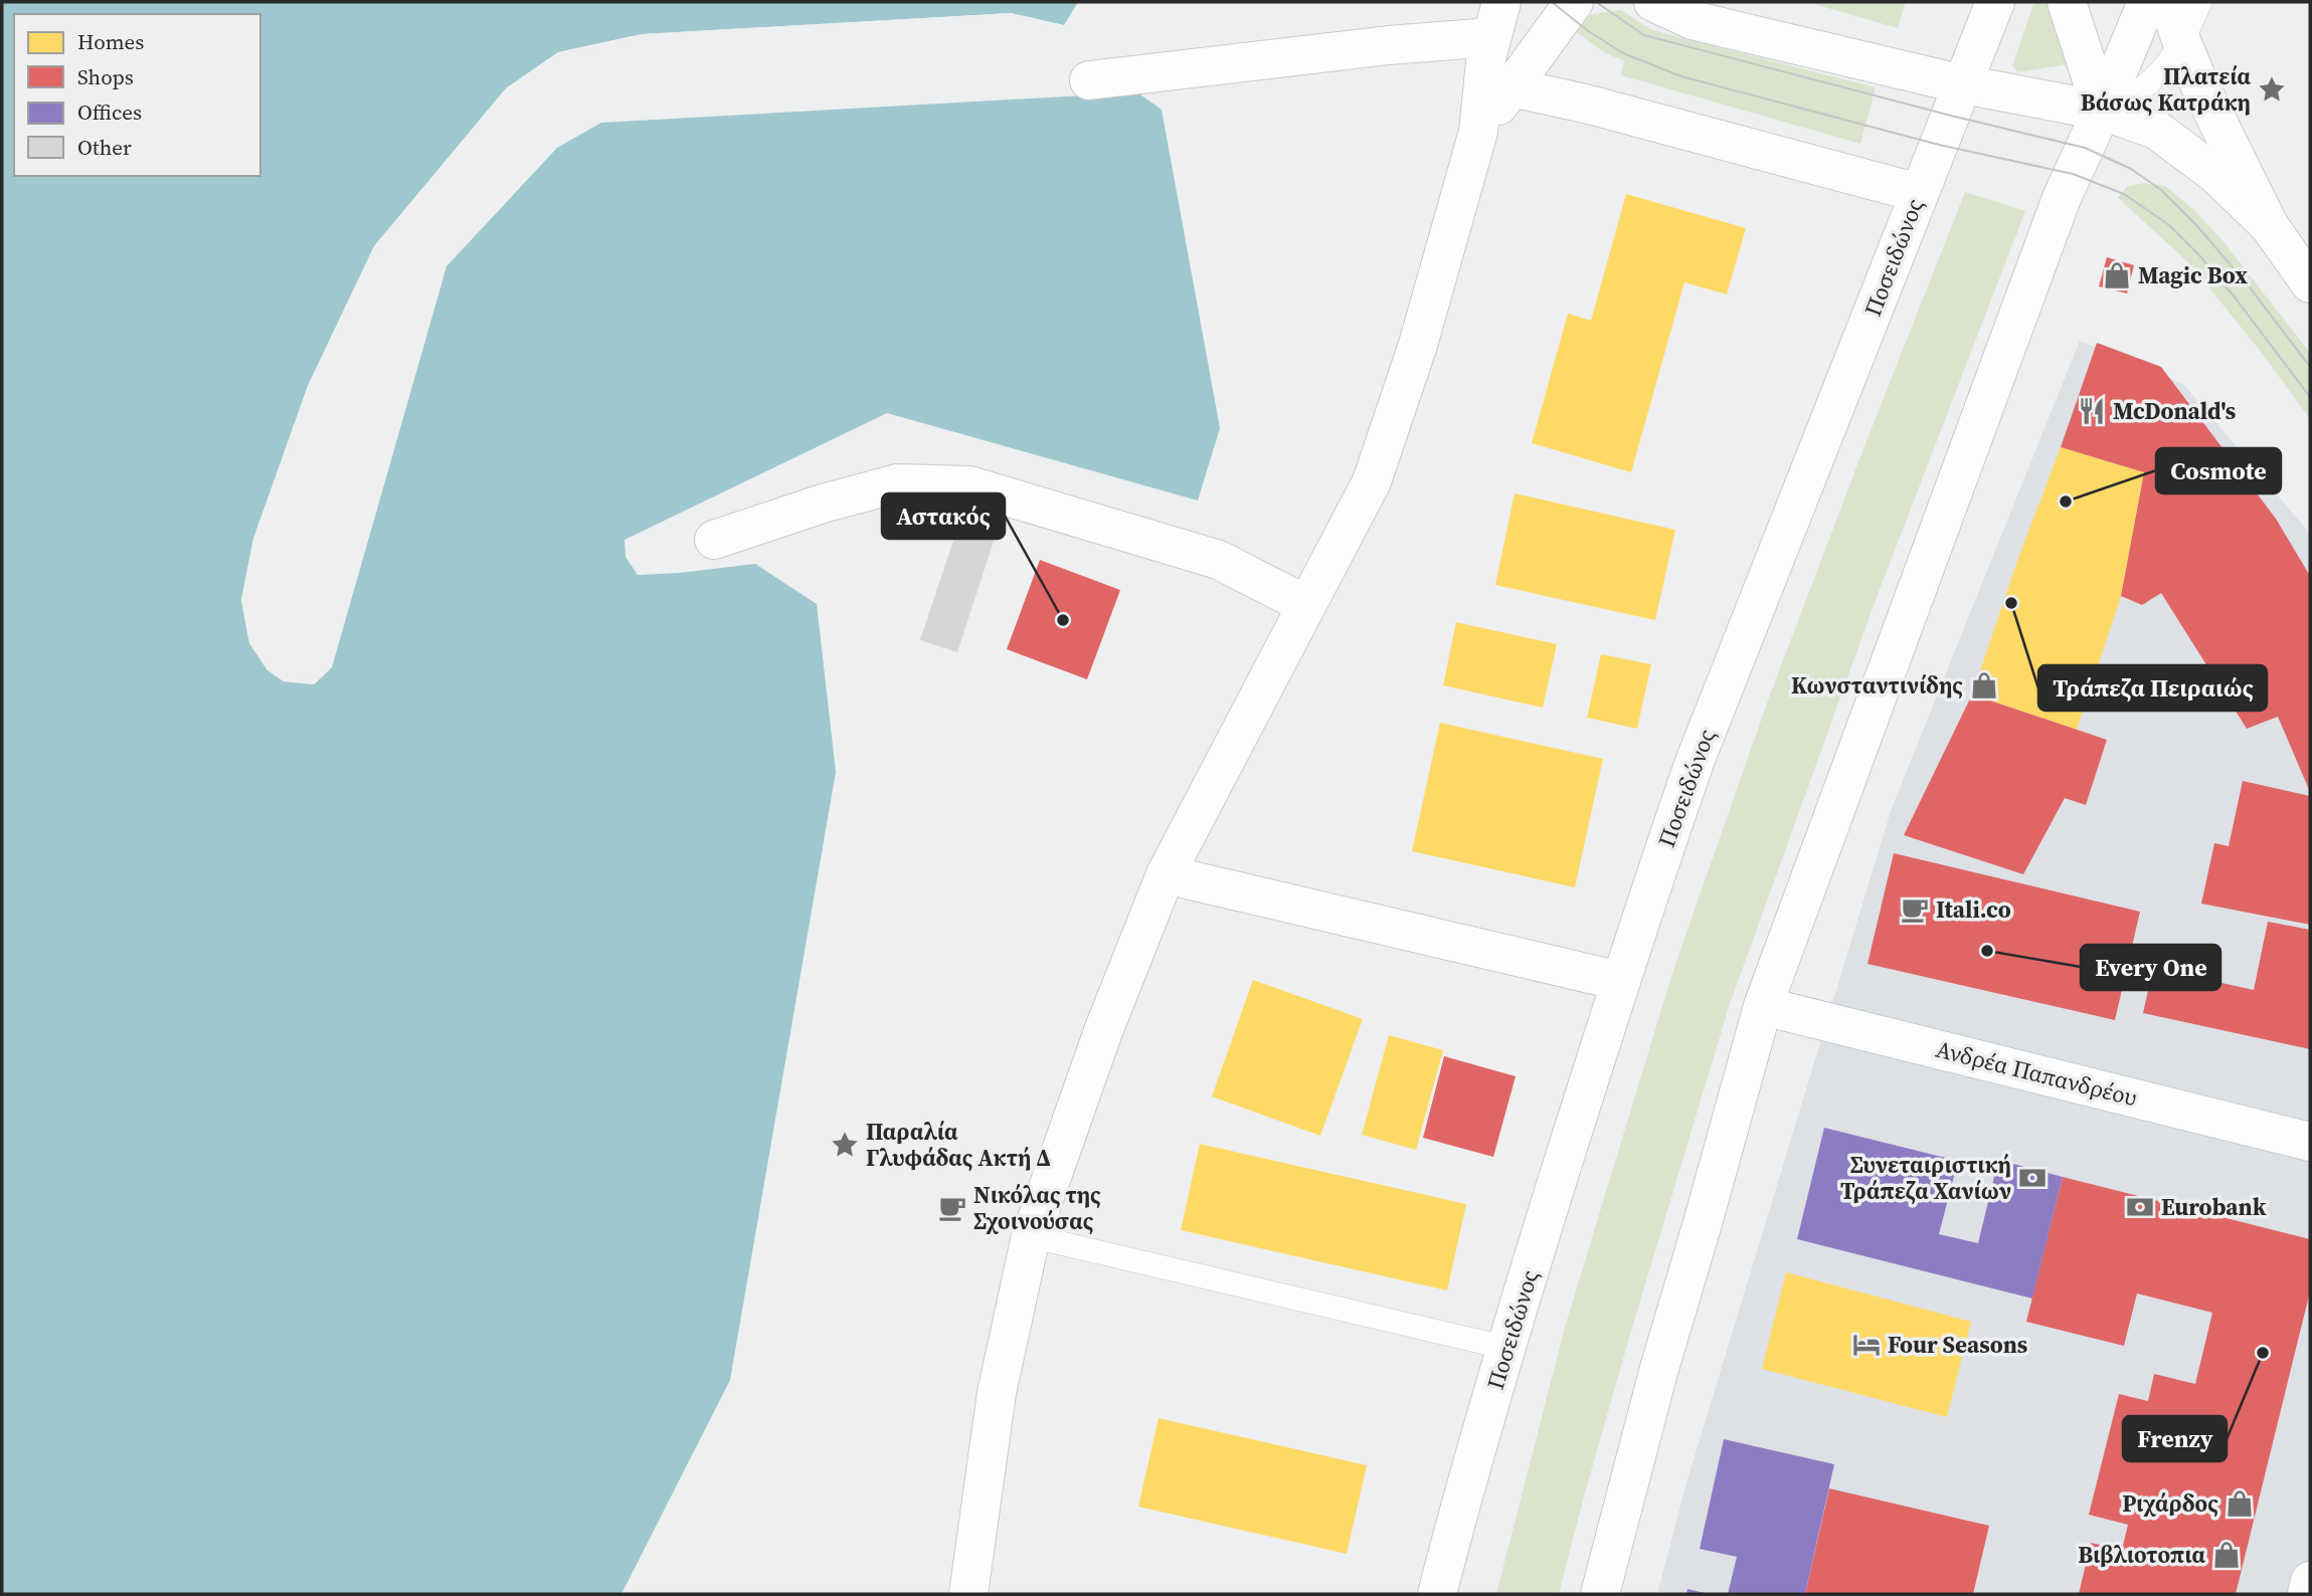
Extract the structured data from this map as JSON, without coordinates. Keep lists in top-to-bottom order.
{
  "streets": {
    "main road": ["Ποσειδώνος", "Ανδρέα Παπανδρέου"]
  },
  "places": {
    "place": ["Πλατεία Βάσως Κατράκη", "Παραλία Γλυφάδας Ακτή Δ"],
    "shop": [
      "Magic Box",
      "Κωνσταντινίδης",
      "Ριχάρδος",
      "Βιβλιοτοπια"
    ],
    "restaurant": ["McDonald's"],
    "other": [
      "Cosmote",
      "Τράπεζα Πειραιώς",
      "Αστακός",
      "Every One",
      "Frenzy"
    ],
    "cafe": ["Itali.co", "Νικόλας της Σχοινούσας"],
    "bank": ["Συνεταιριστική Τράπεζα Χανίων", "Eurobank"],
    "hotel": ["Four Seasons"]
  },
  "legend": [
    "Homes",
    "Shops",
    "Offices",
    "Other"
  ]
}
